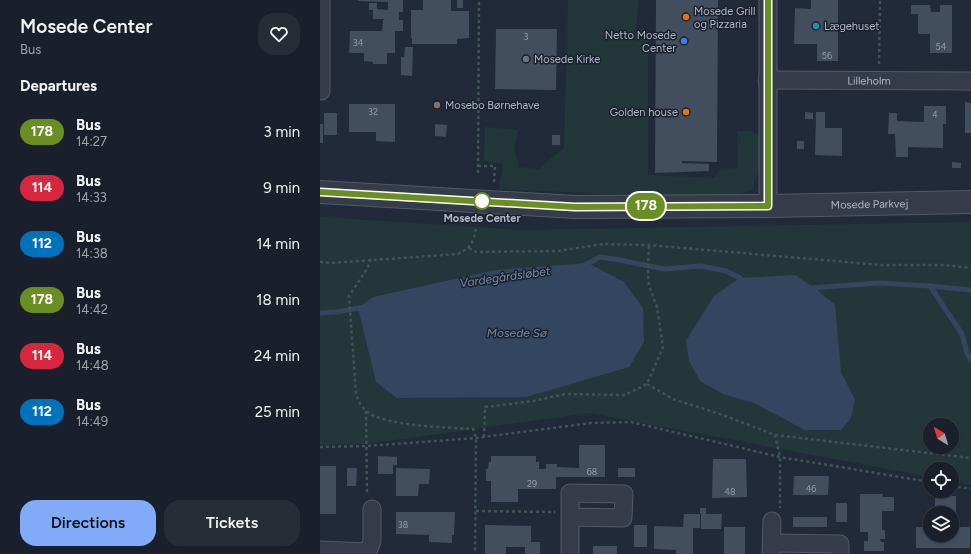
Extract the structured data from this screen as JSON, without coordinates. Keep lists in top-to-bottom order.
{
  "streets": {
    "street": ["Lilleholm", "Mosede Parkvej"]
  },
  "water": ["Vardegårdsløbet", "Mosede Sø"],
  "places": [
    "Mosede Grill og Pizzaria",
    "Lægehuset",
    "Netto Mosede Center",
    "Mosede Kirke",
    "Mosebo Børnehave",
    "Golden house",
    "Mosede Center"
  ],
  "lines": ["bus line 178"],
  "house_numbers": [
    "3",
    "34",
    "54",
    "56",
    "32",
    "4",
    "68",
    "29",
    "46",
    "48",
    "38"
  ],
  "north": "top left",
  "page": {
    "heading": [
      ["Mosede Center", "Bus"],
      "Departures"
    ],
    "on_map": "178",
    "list": [
      {
        "mark": "178",
        "name": "Bus",
        "note": "14:27",
        "value": "3 min"
      },
      {
        "mark": "114",
        "name": "Bus",
        "note": "14:33",
        "value": "9 min"
      },
      {
        "mark": "112",
        "name": "Bus",
        "note": "14:38",
        "value": "14 min"
      },
      {
        "mark": "178",
        "name": "Bus",
        "note": "14:42",
        "value": "18 min"
      },
      {
        "mark": "114",
        "name": "Bus",
        "note": "14:48",
        "value": "24 min"
      },
      {
        "mark": "112",
        "name": "Bus",
        "note": "14:49",
        "value": "25 min"
      }
    ],
    "buttons": ["Directions", "Tickets"]
  }
}
